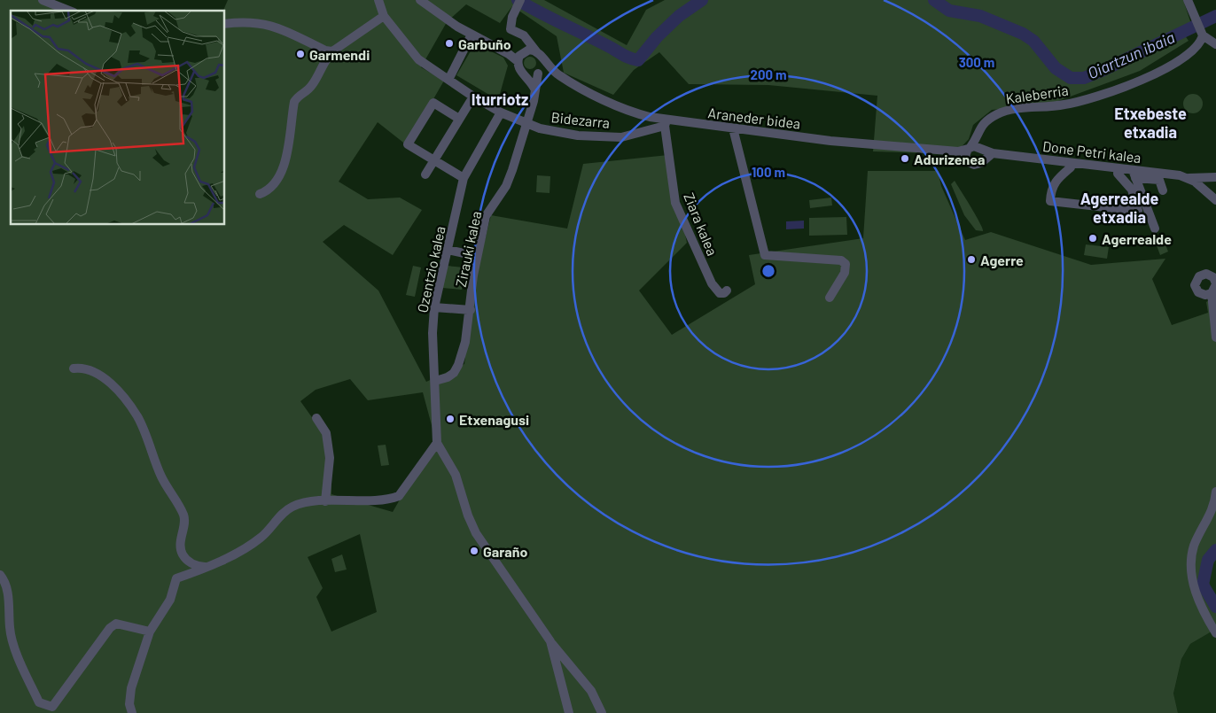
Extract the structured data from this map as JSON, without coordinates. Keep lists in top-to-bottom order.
{
  "streets": {
    "street": [
      "Kaleberria",
      "Araneder bidea",
      "Bidezarra",
      "Done Petri kalea",
      "Ziara kalea",
      "Zirauki kalea",
      "Ozentzio kalea"
    ]
  },
  "crossings": [
    ["Kaleberria", "Araneder bidea"],
    ["Kaleberria", "Done Petri kalea"],
    ["Araneder bidea", "Bidezarra"],
    ["Araneder bidea", "Done Petri kalea"],
    ["Araneder bidea", "Ziara kalea"],
    ["Araneder bidea", "Zirauki kalea"],
    ["Bidezarra", "Ziara kalea"],
    ["Bidezarra", "Zirauki kalea"],
    ["Bidezarra", "Ozentzio kalea"],
    ["Zirauki kalea", "Ozentzio kalea"]
  ],
  "districts": ["Iturriotz", "Etxebeste etxadia", "Agerrealde etxadia"],
  "water": ["Oiartzun ibaia"],
  "places": [
    "Garbuño",
    "Garmendi",
    "Adurizenea",
    "Agerrealde",
    "Agerre",
    "Etxenagusi",
    "Garaño"
  ],
  "rings": ["300 m", "200 m", "100 m"]
}
